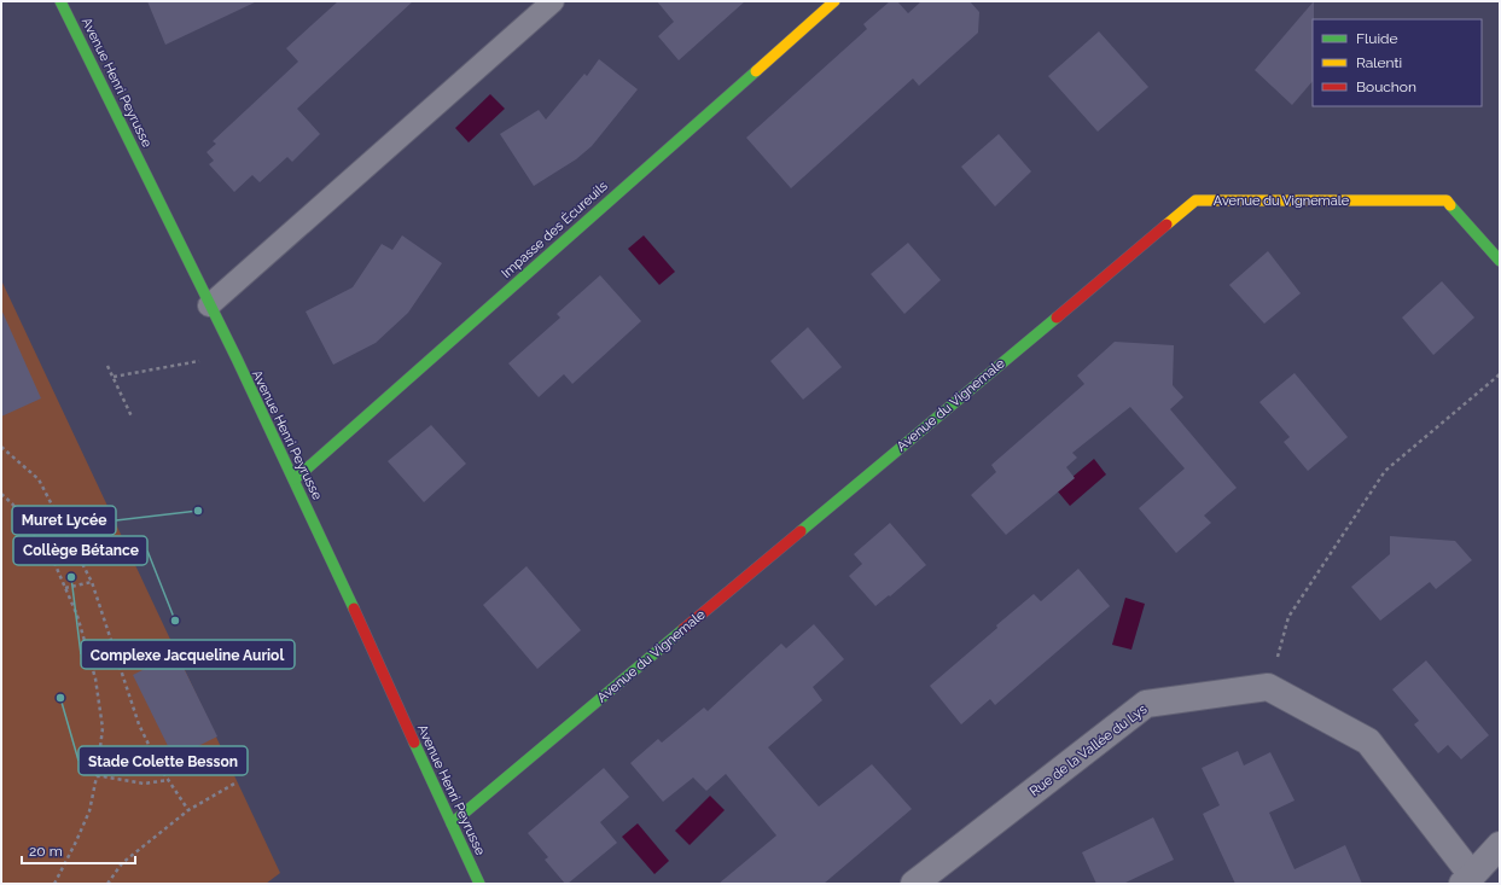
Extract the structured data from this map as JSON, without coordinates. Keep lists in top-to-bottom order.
{
  "streets": {
    "street": [
      "Avenue Henri Peyrusse",
      "Avenue du Vignemale",
      "Impasse des Écureuils",
      "Rue de la Vallée du Lys"
    ]
  },
  "crossings": [
    ["Avenue Henri Peyrusse", "Avenue du Vignemale"],
    ["Avenue Henri Peyrusse", "Impasse des Écureuils"]
  ],
  "places": [
    "Muret Lycée",
    "Complexe Jacqueline Auriol",
    "Collège Bétance",
    "Stade Colette Besson"
  ],
  "legend": ["Fluide", "Ralenti", "Bouchon"],
  "scale_bar": "20 m"
}
